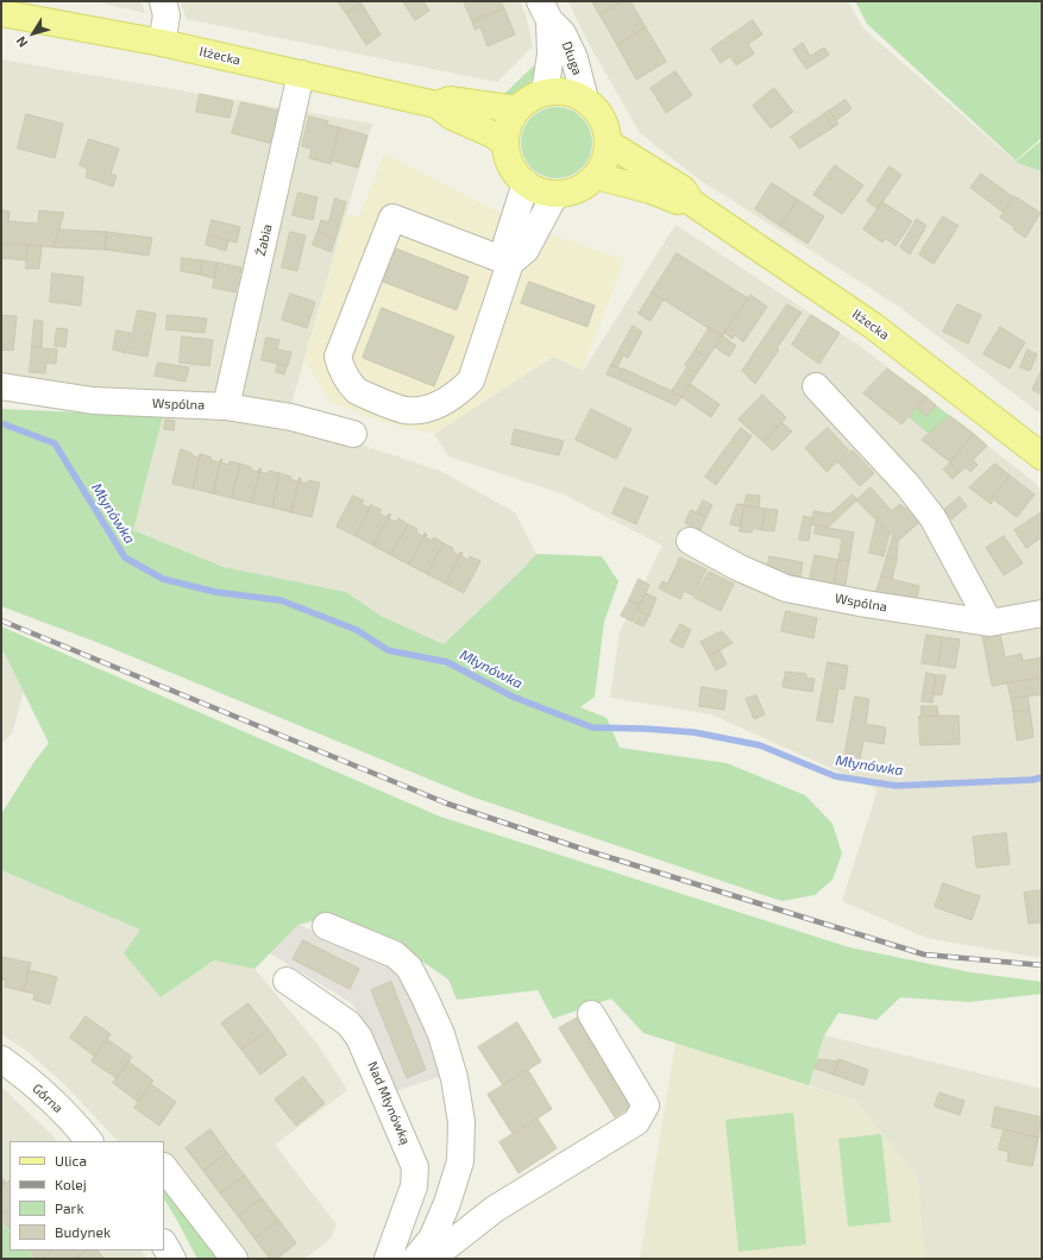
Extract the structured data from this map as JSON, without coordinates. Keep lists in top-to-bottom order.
{
  "streets": {
    "main road": ["Iłżecka"],
    "street": [
      "Długa",
      "Żabia",
      "Wspólna",
      "Górna",
      "Nad Młynówką"
    ]
  },
  "crossings": [
    ["Iłżecka", "Długa"],
    ["Iłżecka", "Żabia"],
    ["Żabia", "Wspólna"]
  ],
  "water": ["Młynówka"],
  "legend": [
    "Ulica",
    "Kolej",
    "Park",
    "Budynek"
  ],
  "north": "bottom left"
}
